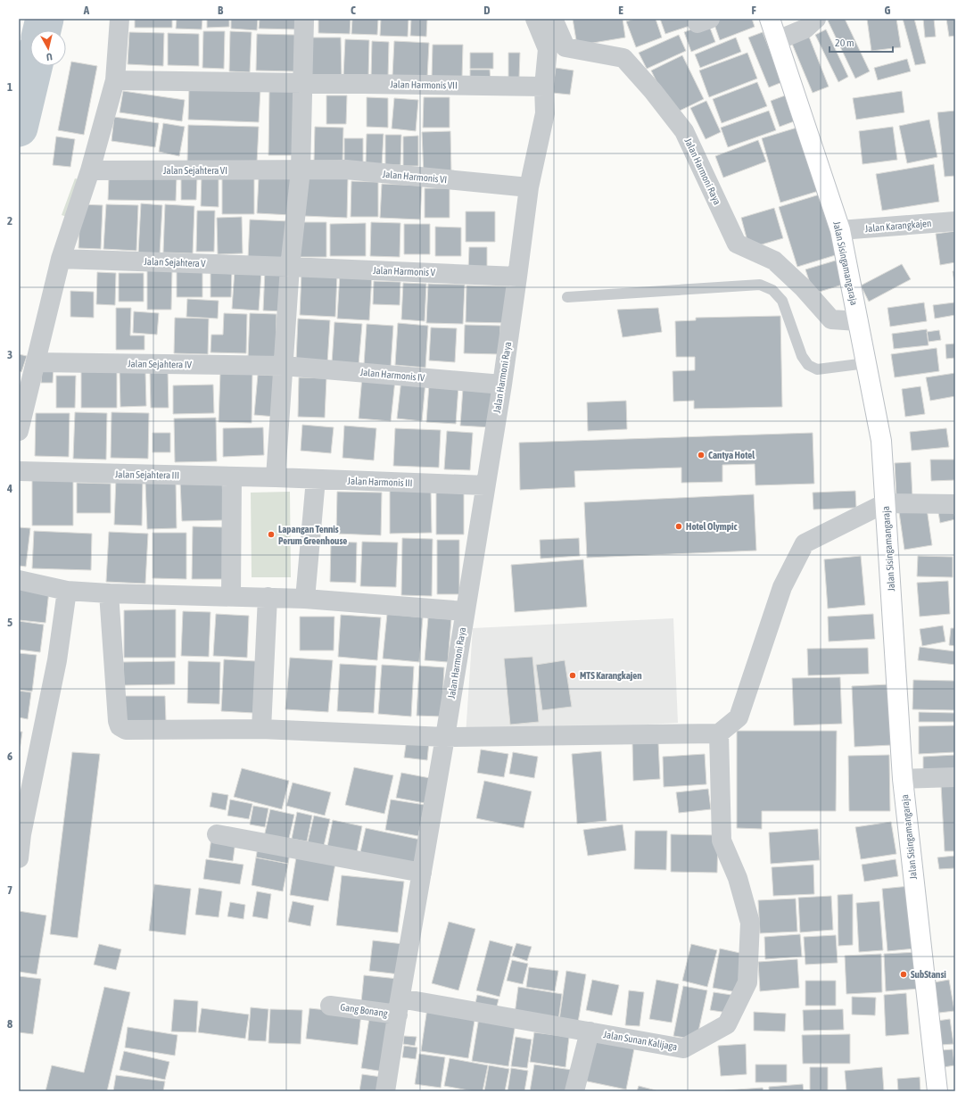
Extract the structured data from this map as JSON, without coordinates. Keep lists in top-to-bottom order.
{
  "streets": {
    "main road": ["Jalan Sisingamangaraja"],
    "street": [
      "Jalan Harmonis VII",
      "Jalan Sejahtera VI",
      "Jalan Harmoni Raya",
      "Jalan Harmonis VI",
      "Jalan Karangkajen",
      "Jalan Sejahtera V",
      "Jalan Harmonis V",
      "Jalan Sejahtera IV",
      "Jalan Harmonis IV",
      "Jalan Sejahtera III",
      "Jalan Harmonis III",
      "Gang Bonang",
      "Jalan Sunan Kalijaga"
    ]
  },
  "crossings": [
    ["Jalan Harmonis VII", "Jalan Harmoni Raya"],
    ["Jalan Sejahtera VI", "Jalan Harmonis VI"],
    ["Jalan Harmoni Raya", "Jalan Harmonis VI"],
    ["Jalan Harmoni Raya", "Jalan Sisingamangaraja"],
    ["Jalan Harmoni Raya", "Jalan Harmonis V"],
    ["Jalan Harmoni Raya", "Jalan Harmonis IV"],
    ["Jalan Harmoni Raya", "Jalan Harmonis III"],
    ["Jalan Harmoni Raya", "Gang Bonang"],
    ["Jalan Harmoni Raya", "Jalan Sunan Kalijaga"],
    ["Jalan Karangkajen", "Jalan Sisingamangaraja"],
    ["Jalan Sejahtera V", "Jalan Harmonis V"],
    ["Jalan Sejahtera IV", "Jalan Harmonis IV"],
    ["Jalan Sejahtera III", "Jalan Harmonis III"],
    ["Gang Bonang", "Jalan Sunan Kalijaga"]
  ],
  "places": [
    "Cantya Hotel",
    "Hotel Olympic",
    "Lapangan Tennis Perum Greenhouse",
    "MTS Karangkajen",
    "SubStansi"
  ],
  "scale_bar": "20 m",
  "north": "bottom",
  "grid": {
    "columns": [
      "A",
      "B",
      "C",
      "D",
      "E",
      "F",
      "G"
    ],
    "rows": [
      "1",
      "2",
      "3",
      "4",
      "5",
      "6",
      "7",
      "8"
    ]
  }
}
